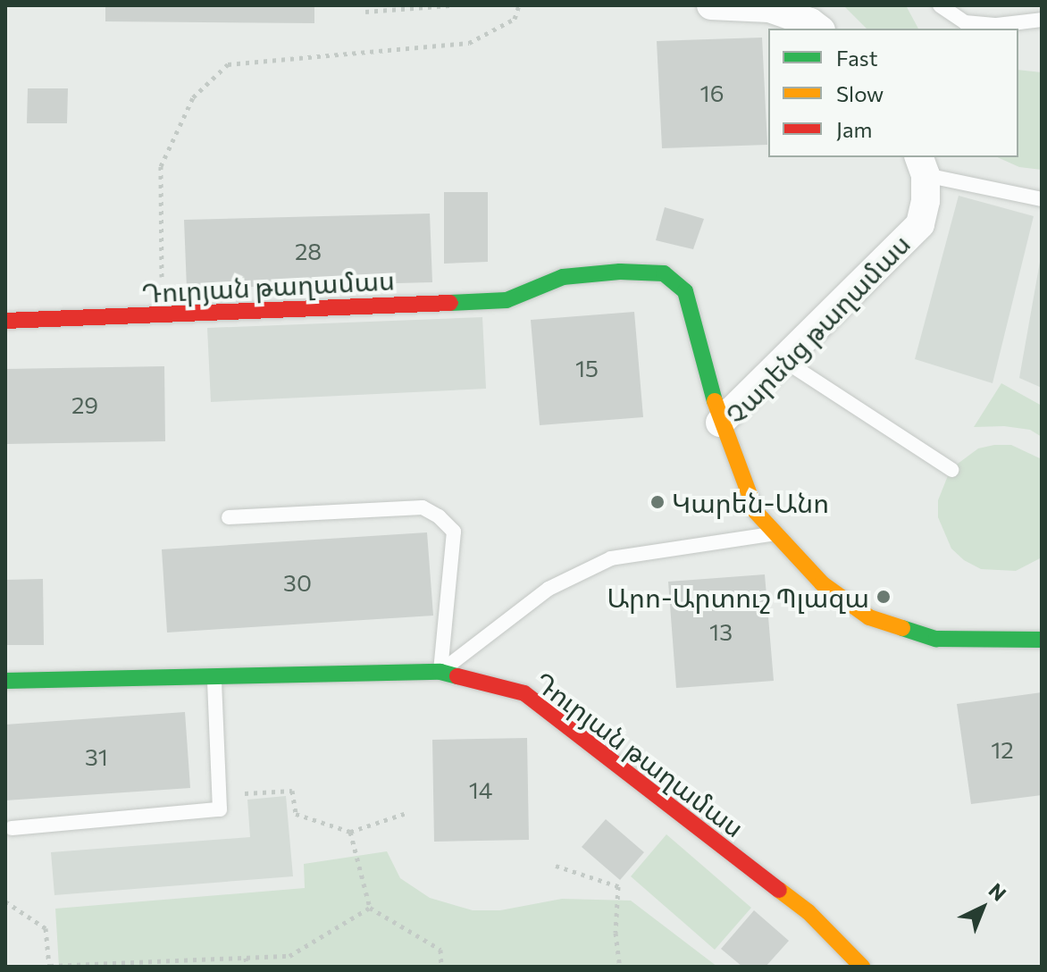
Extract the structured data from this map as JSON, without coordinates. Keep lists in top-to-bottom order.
{
  "streets": {
    "street": ["Դուրյան թաղամաս", "Չարենց թաղամաս"]
  },
  "crossings": [
    ["Դուրյան թաղամաս", "Չարենց թաղամաս"]
  ],
  "places": ["Կարեն-Անո", "Արո-Արտուշ Պլազա"],
  "house_numbers": [
    "16",
    "28",
    "15",
    "29",
    "30",
    "13",
    "12",
    "31",
    "14"
  ],
  "legend": ["Fast", "Slow", "Jam"],
  "north": "top right"
}
